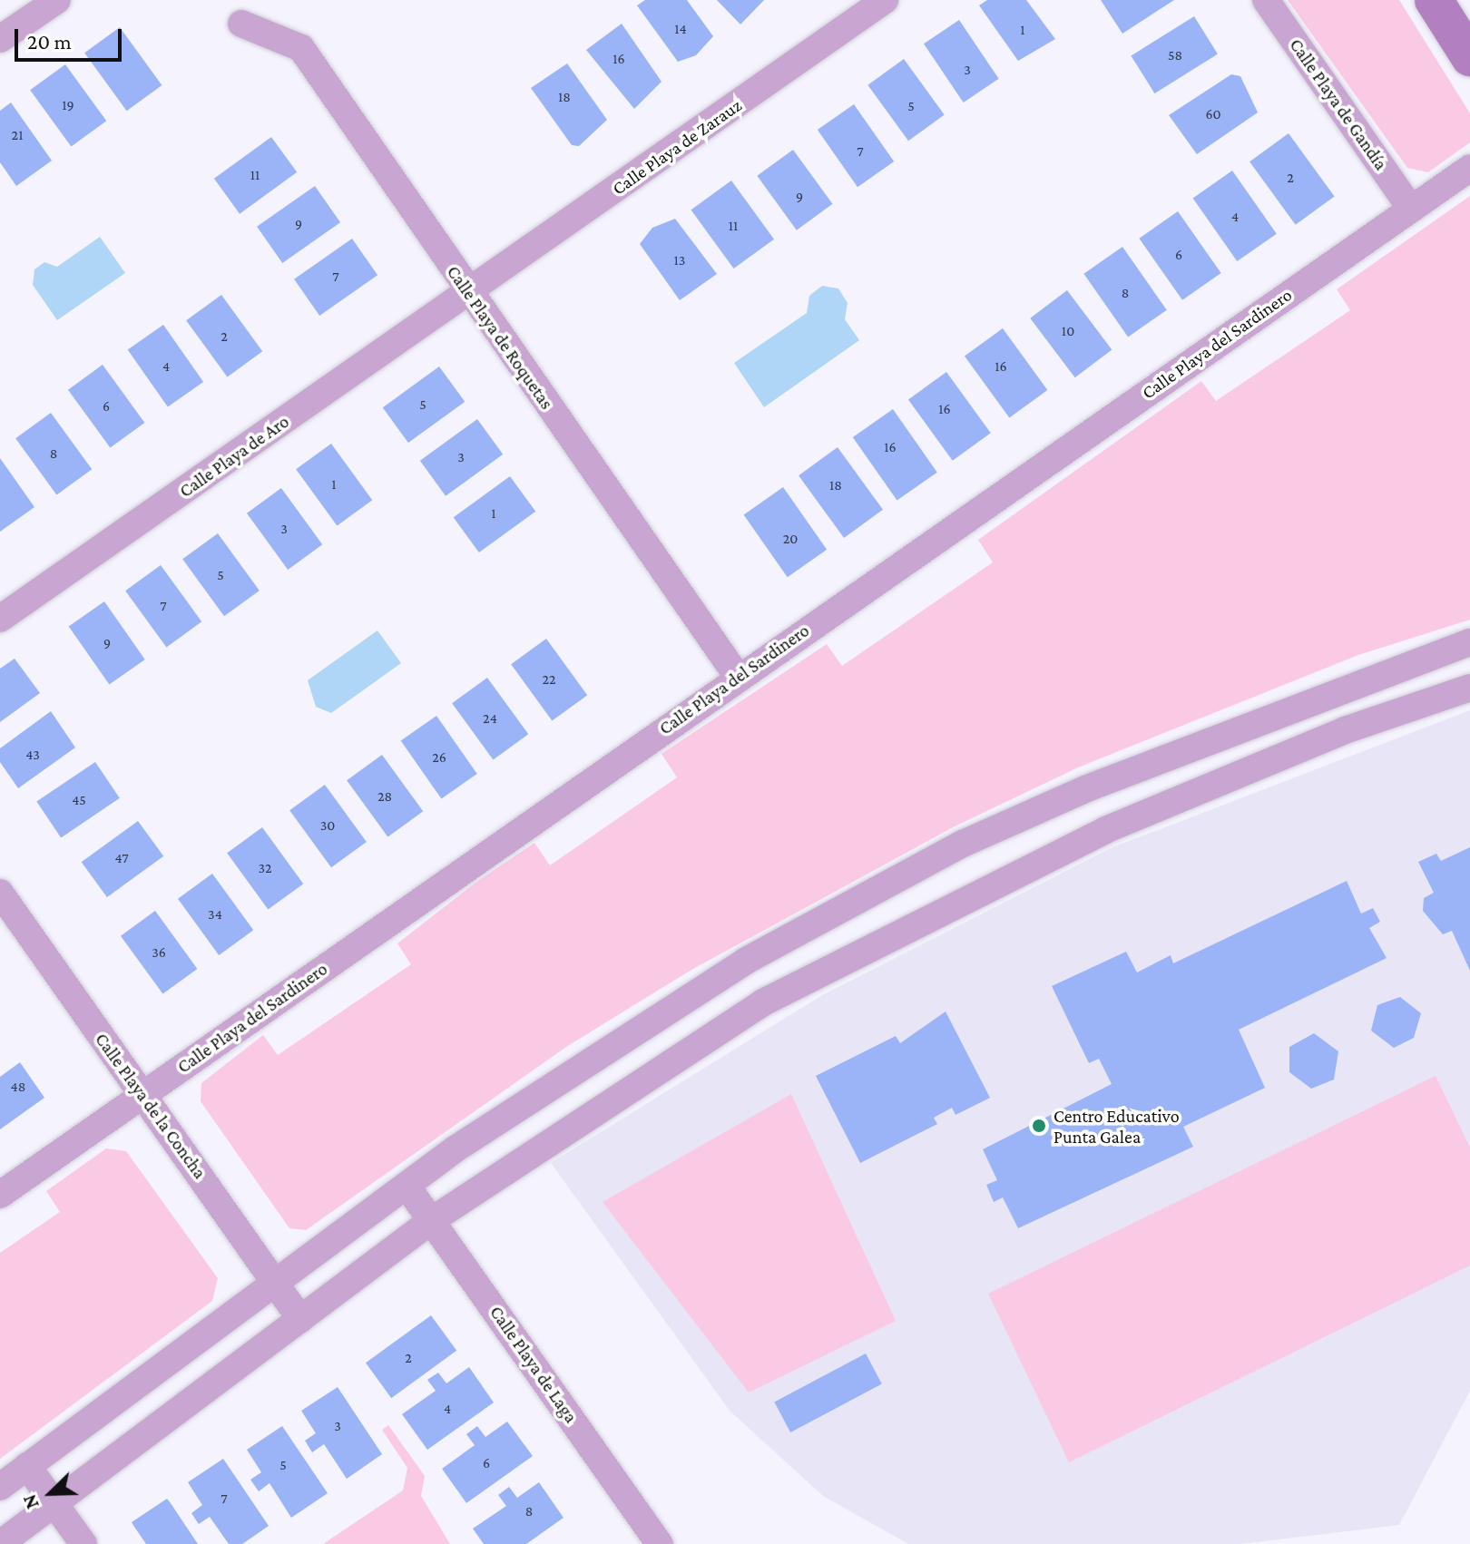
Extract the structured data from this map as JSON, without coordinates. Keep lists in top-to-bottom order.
{
  "streets": {
    "street": [
      "Calle Playa de Gandía",
      "Calle Playa de Zarauz",
      "Calle Playa de Roquetas",
      "Calle Playa del Sardinero",
      "Calle Playa de Aro",
      "Calle Playa de la Concha",
      "Calle Playa de Laga"
    ]
  },
  "crossings": [
    ["Calle Playa de Gandía", "Calle Playa del Sardinero"],
    ["Calle Playa de Zarauz", "Calle Playa de Roquetas"],
    ["Calle Playa de Zarauz", "Calle Playa de Aro"],
    ["Calle Playa de Roquetas", "Calle Playa del Sardinero"],
    ["Calle Playa de Roquetas", "Calle Playa de Aro"],
    ["Calle Playa del Sardinero", "Calle Playa de la Concha"]
  ],
  "places": ["Centro Educativo Punta Galea"],
  "house_numbers": [
    "14",
    "1",
    "58",
    "16",
    "3",
    "18",
    "19",
    "5",
    "60",
    "21",
    "7",
    "11",
    "2",
    "9",
    "4",
    "9",
    "11",
    "6",
    "13",
    "7",
    "8",
    "10",
    "2",
    "4",
    "16",
    "5",
    "6",
    "16",
    "16",
    "8",
    "3",
    "1",
    "18",
    "1",
    "3",
    "20",
    "5",
    "7",
    "9",
    "22",
    "24",
    "43",
    "26",
    "28",
    "45",
    "30",
    "47",
    "32",
    "34",
    "36",
    "48",
    "2",
    "4",
    "3",
    "6",
    "5",
    "7",
    "8"
  ],
  "scale_bar": "20 m",
  "north": "bottom left"
}
